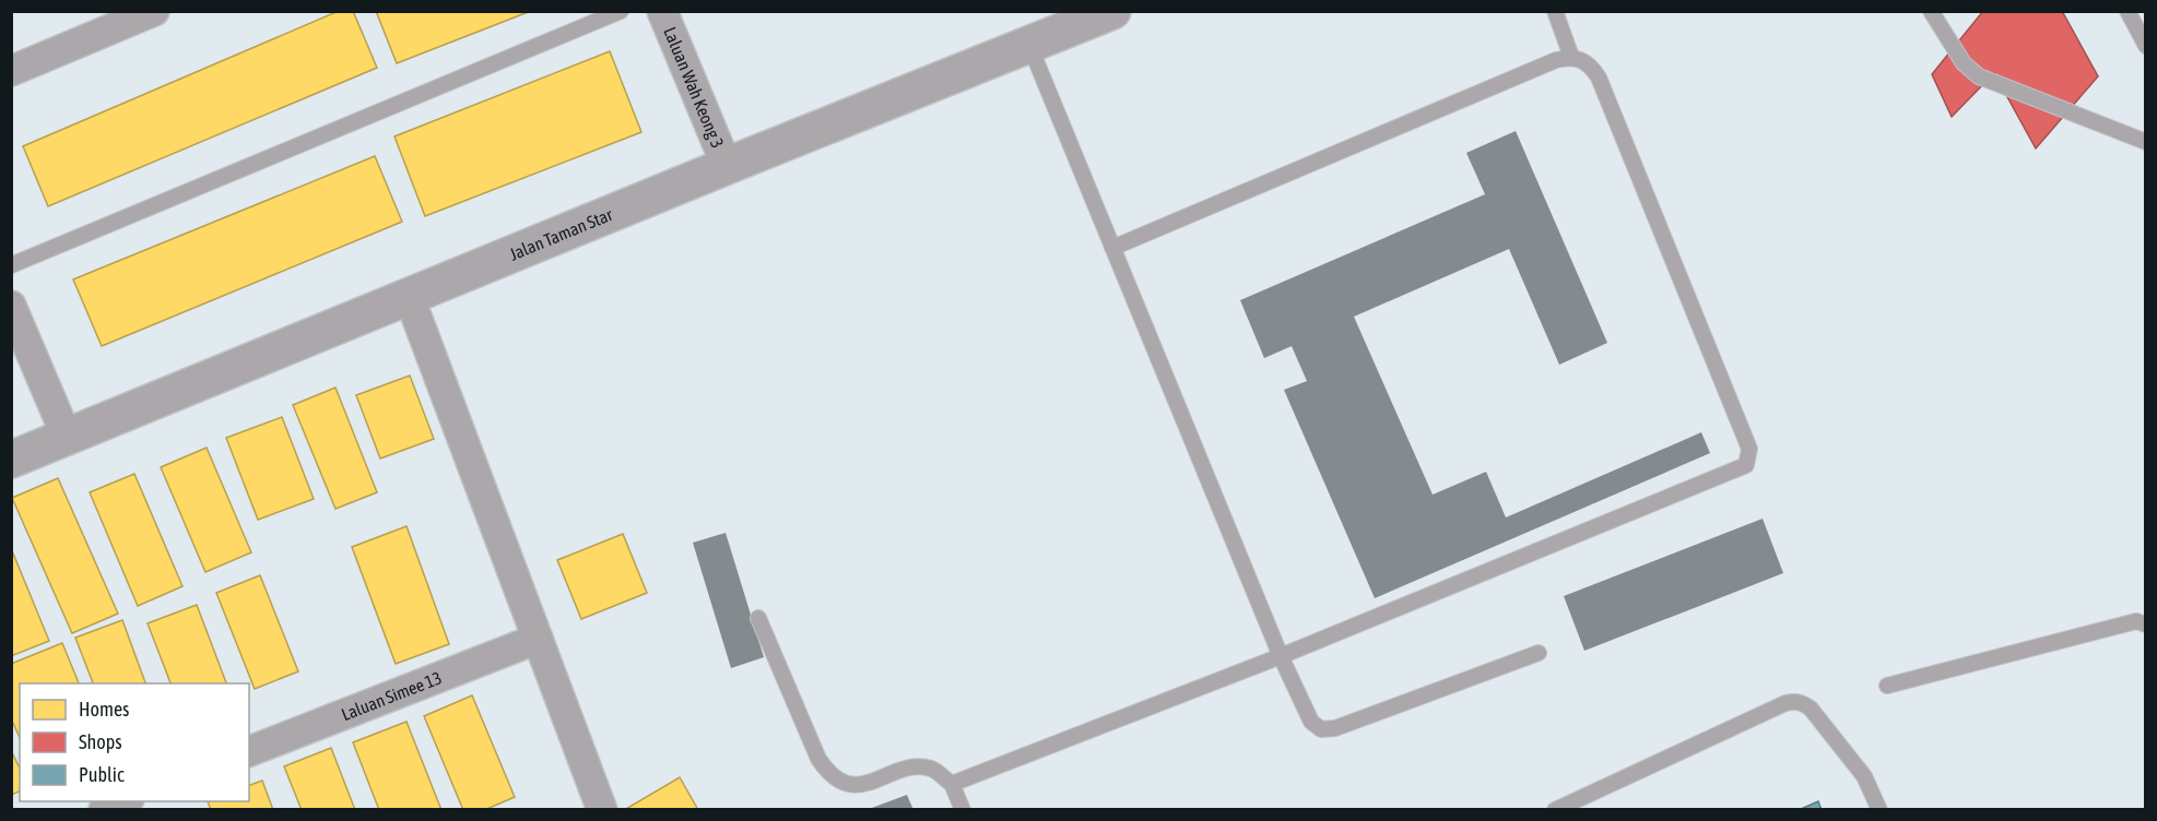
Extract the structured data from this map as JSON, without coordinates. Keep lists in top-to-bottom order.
{
  "streets": {
    "street": ["Laluan Wah Keong 3", "Jalan Taman Star", "Laluan Simee 13"]
  },
  "crossings": [
    ["Laluan Wah Keong 3", "Jalan Taman Star"]
  ],
  "legend": ["Homes", "Shops", "Public"]
}
